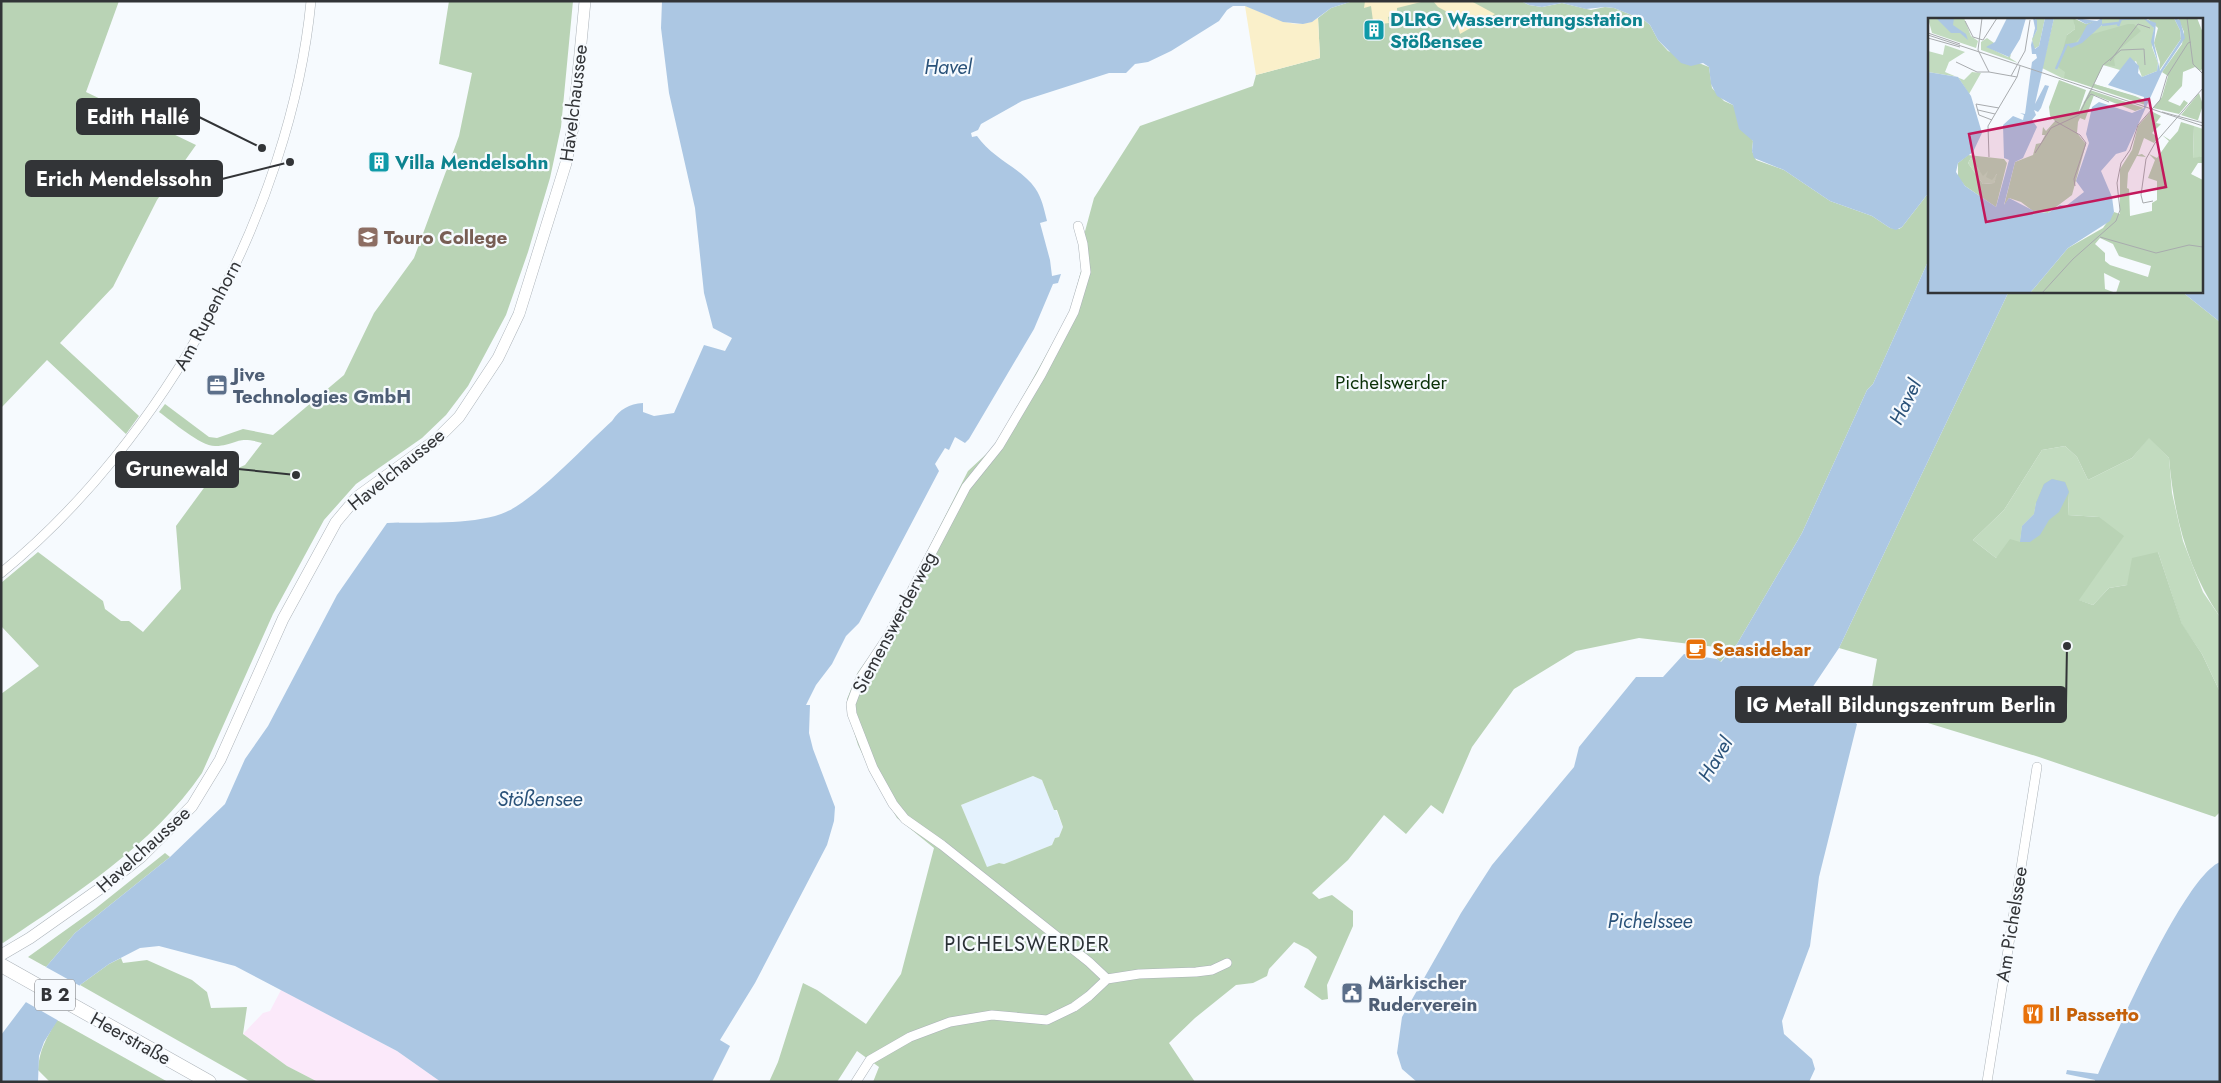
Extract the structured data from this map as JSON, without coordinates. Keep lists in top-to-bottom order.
{
  "streets": {
    "main road": ["B 2", "Heerstraße"],
    "street": [
      "Havelchaussee",
      "Am Rupenhorn",
      "Siemenswerderweg",
      "Am Pichelssee"
    ]
  },
  "districts": ["PICHELSWERDER"],
  "water": ["Havel", "Stößensee", "Pichelssee"],
  "parks": ["Pichelswerder"],
  "places": {
    "building": ["DLRG Wasserrettungsstation Stößensee", "Villa Mendelsohn"],
    "other": [
      "Edith Hallé",
      "Erich Mendelssohn",
      "Grunewald",
      "IG Metall Bildungszentrum Berlin"
    ],
    "school or university": ["Touro College"],
    "office": ["Jive Technologies GmbH"],
    "cafe": ["Seasidebar"],
    "public building": ["Märkischer Ruderverein"],
    "restaurant": ["Il Passetto"]
  }
}
